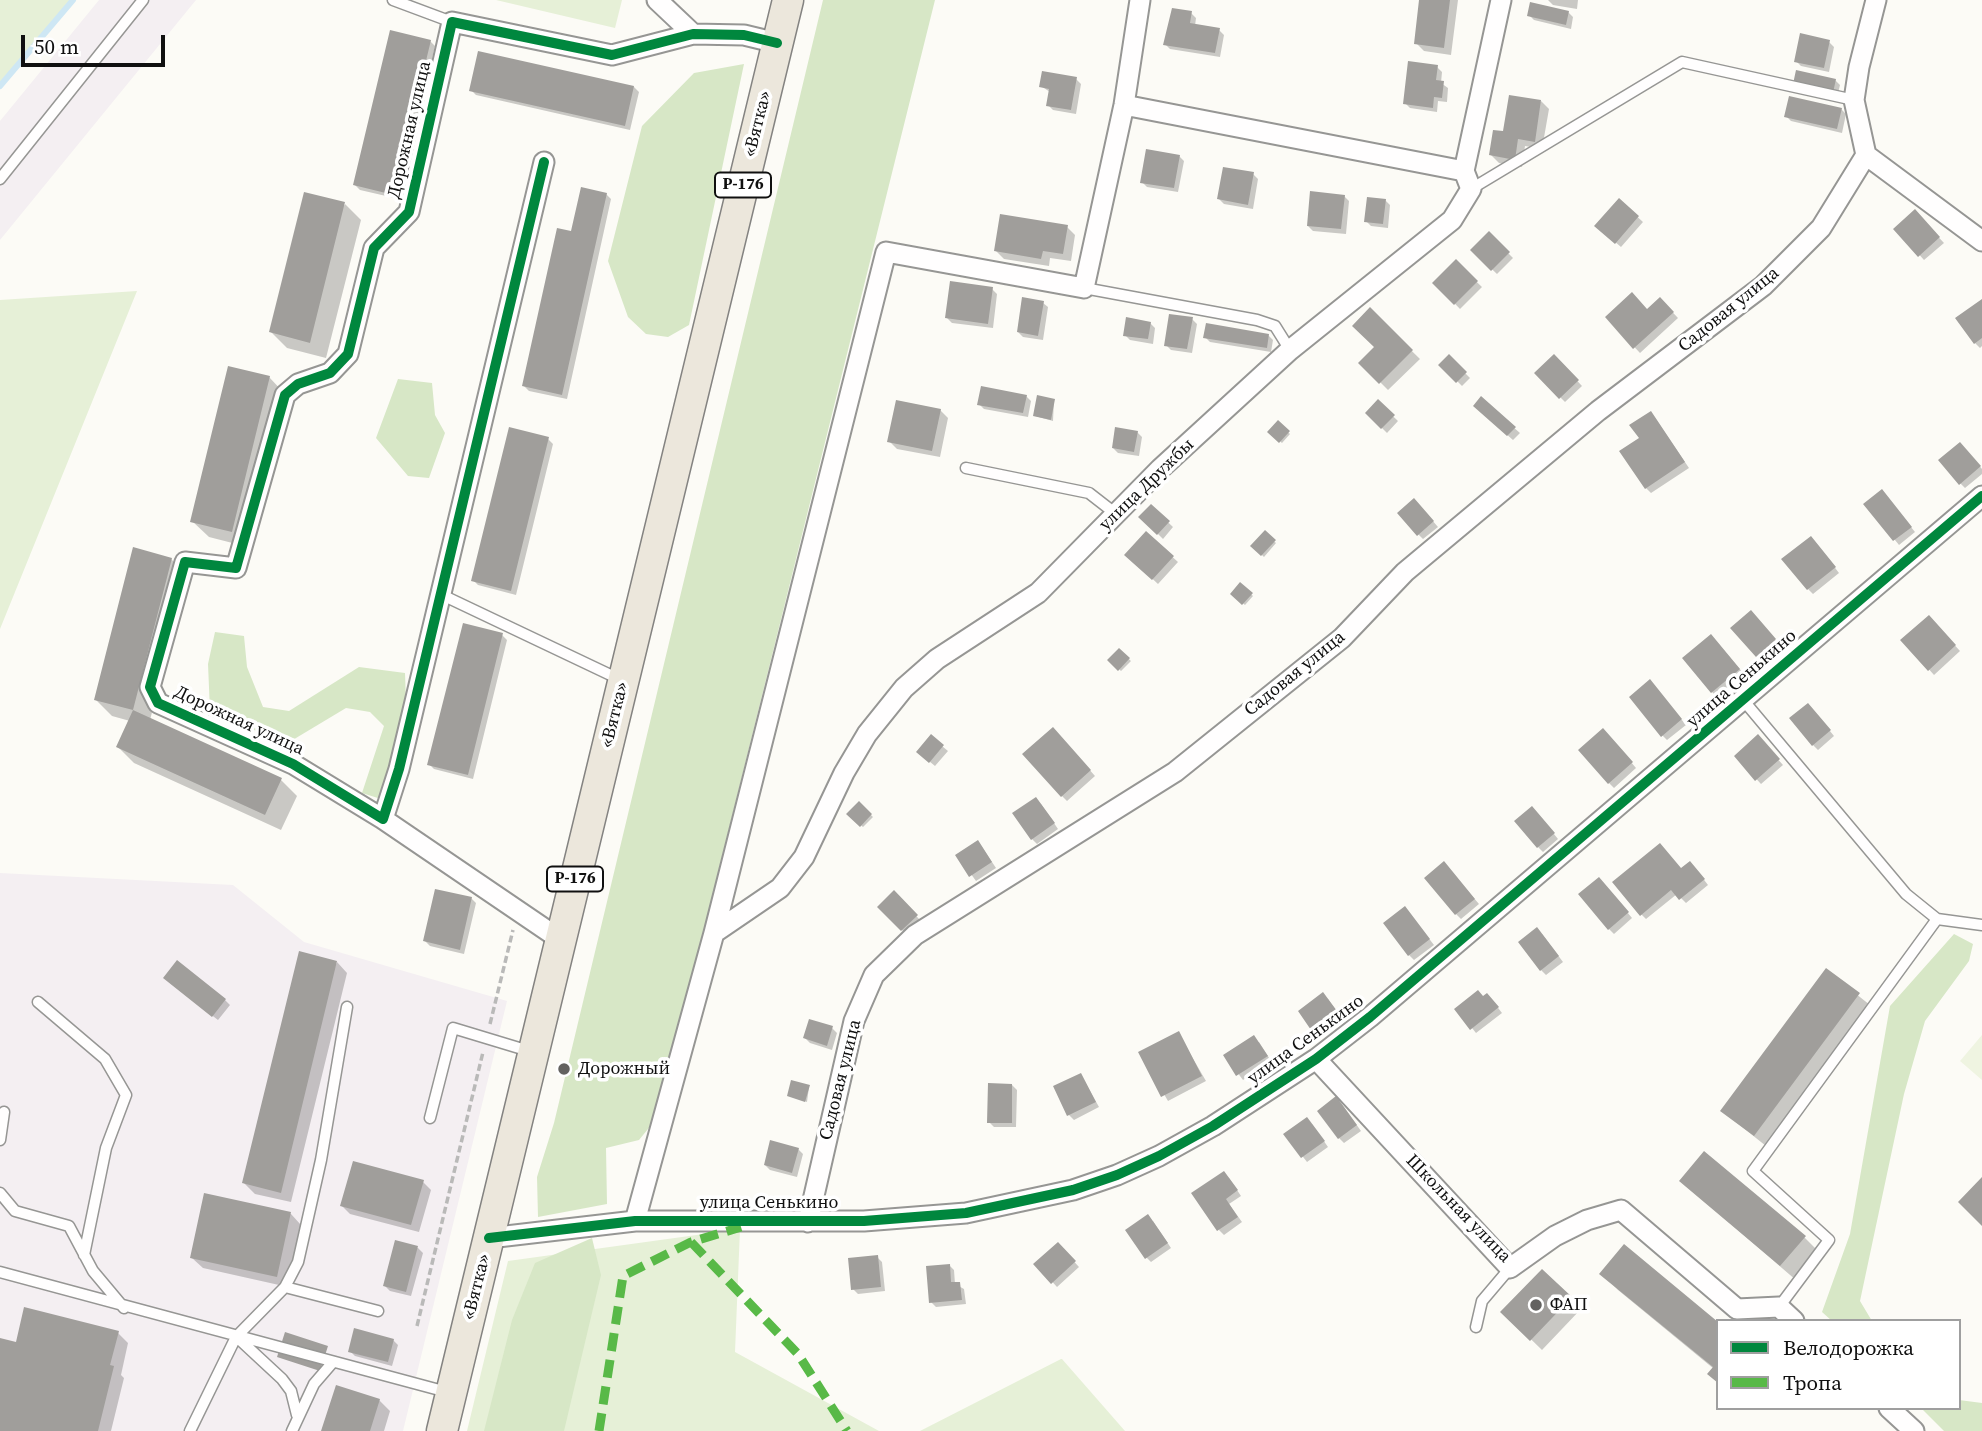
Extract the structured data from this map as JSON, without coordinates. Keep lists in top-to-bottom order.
{
  "streets": {
    "main road": ["«Вятка»", "Р-176"],
    "street": [
      "Дорожная улица",
      "Садовая улица",
      "улица Дружбы",
      "улица Сенькино",
      "Школьная улица"
    ]
  },
  "crossings": [
    ["«Вятка»", "Дорожная улица"],
    ["«Вятка»", "улица Сенькино"],
    ["Садовая улица", "улица Сенькино"],
    ["улица Сенькино", "Школьная улица"]
  ],
  "places": ["Дорожный", "ФАП"],
  "legend": ["Велодорожка", "Тропа"],
  "scale_bar": "50 m"
}
